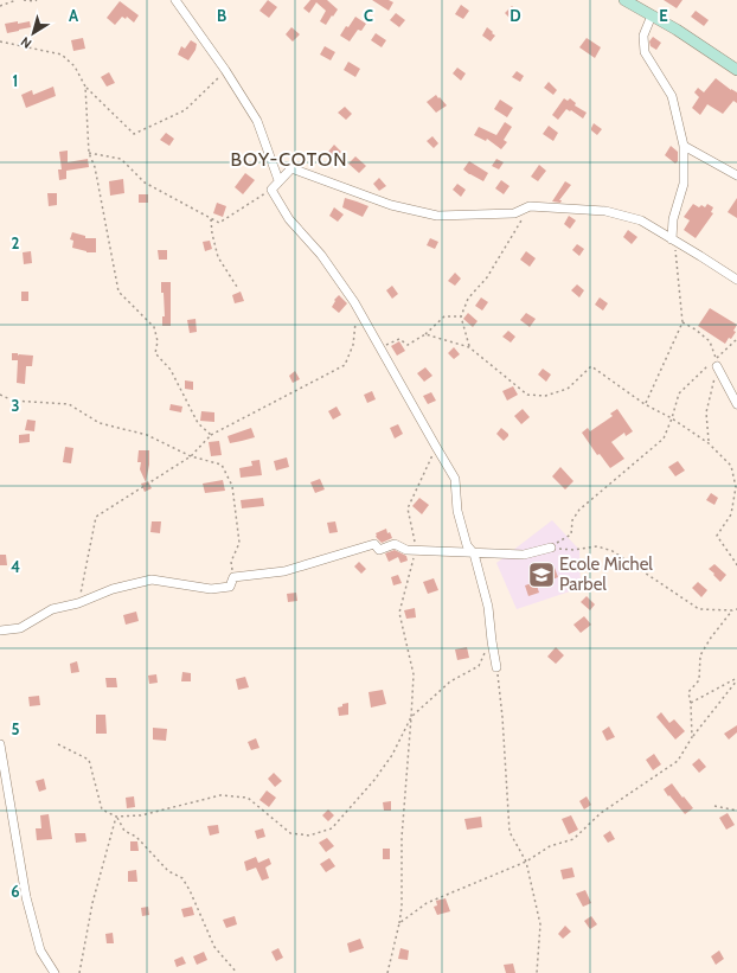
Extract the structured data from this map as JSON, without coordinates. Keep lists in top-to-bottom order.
{
  "districts": ["BOY-COTON"],
  "places": {
    "school or university": ["Ecole Michel Parbel"]
  },
  "north": "bottom left",
  "grid": {
    "columns": [
      "A",
      "B",
      "C",
      "D",
      "E"
    ],
    "rows": [
      "1",
      "2",
      "3",
      "4",
      "5",
      "6"
    ]
  }
}
